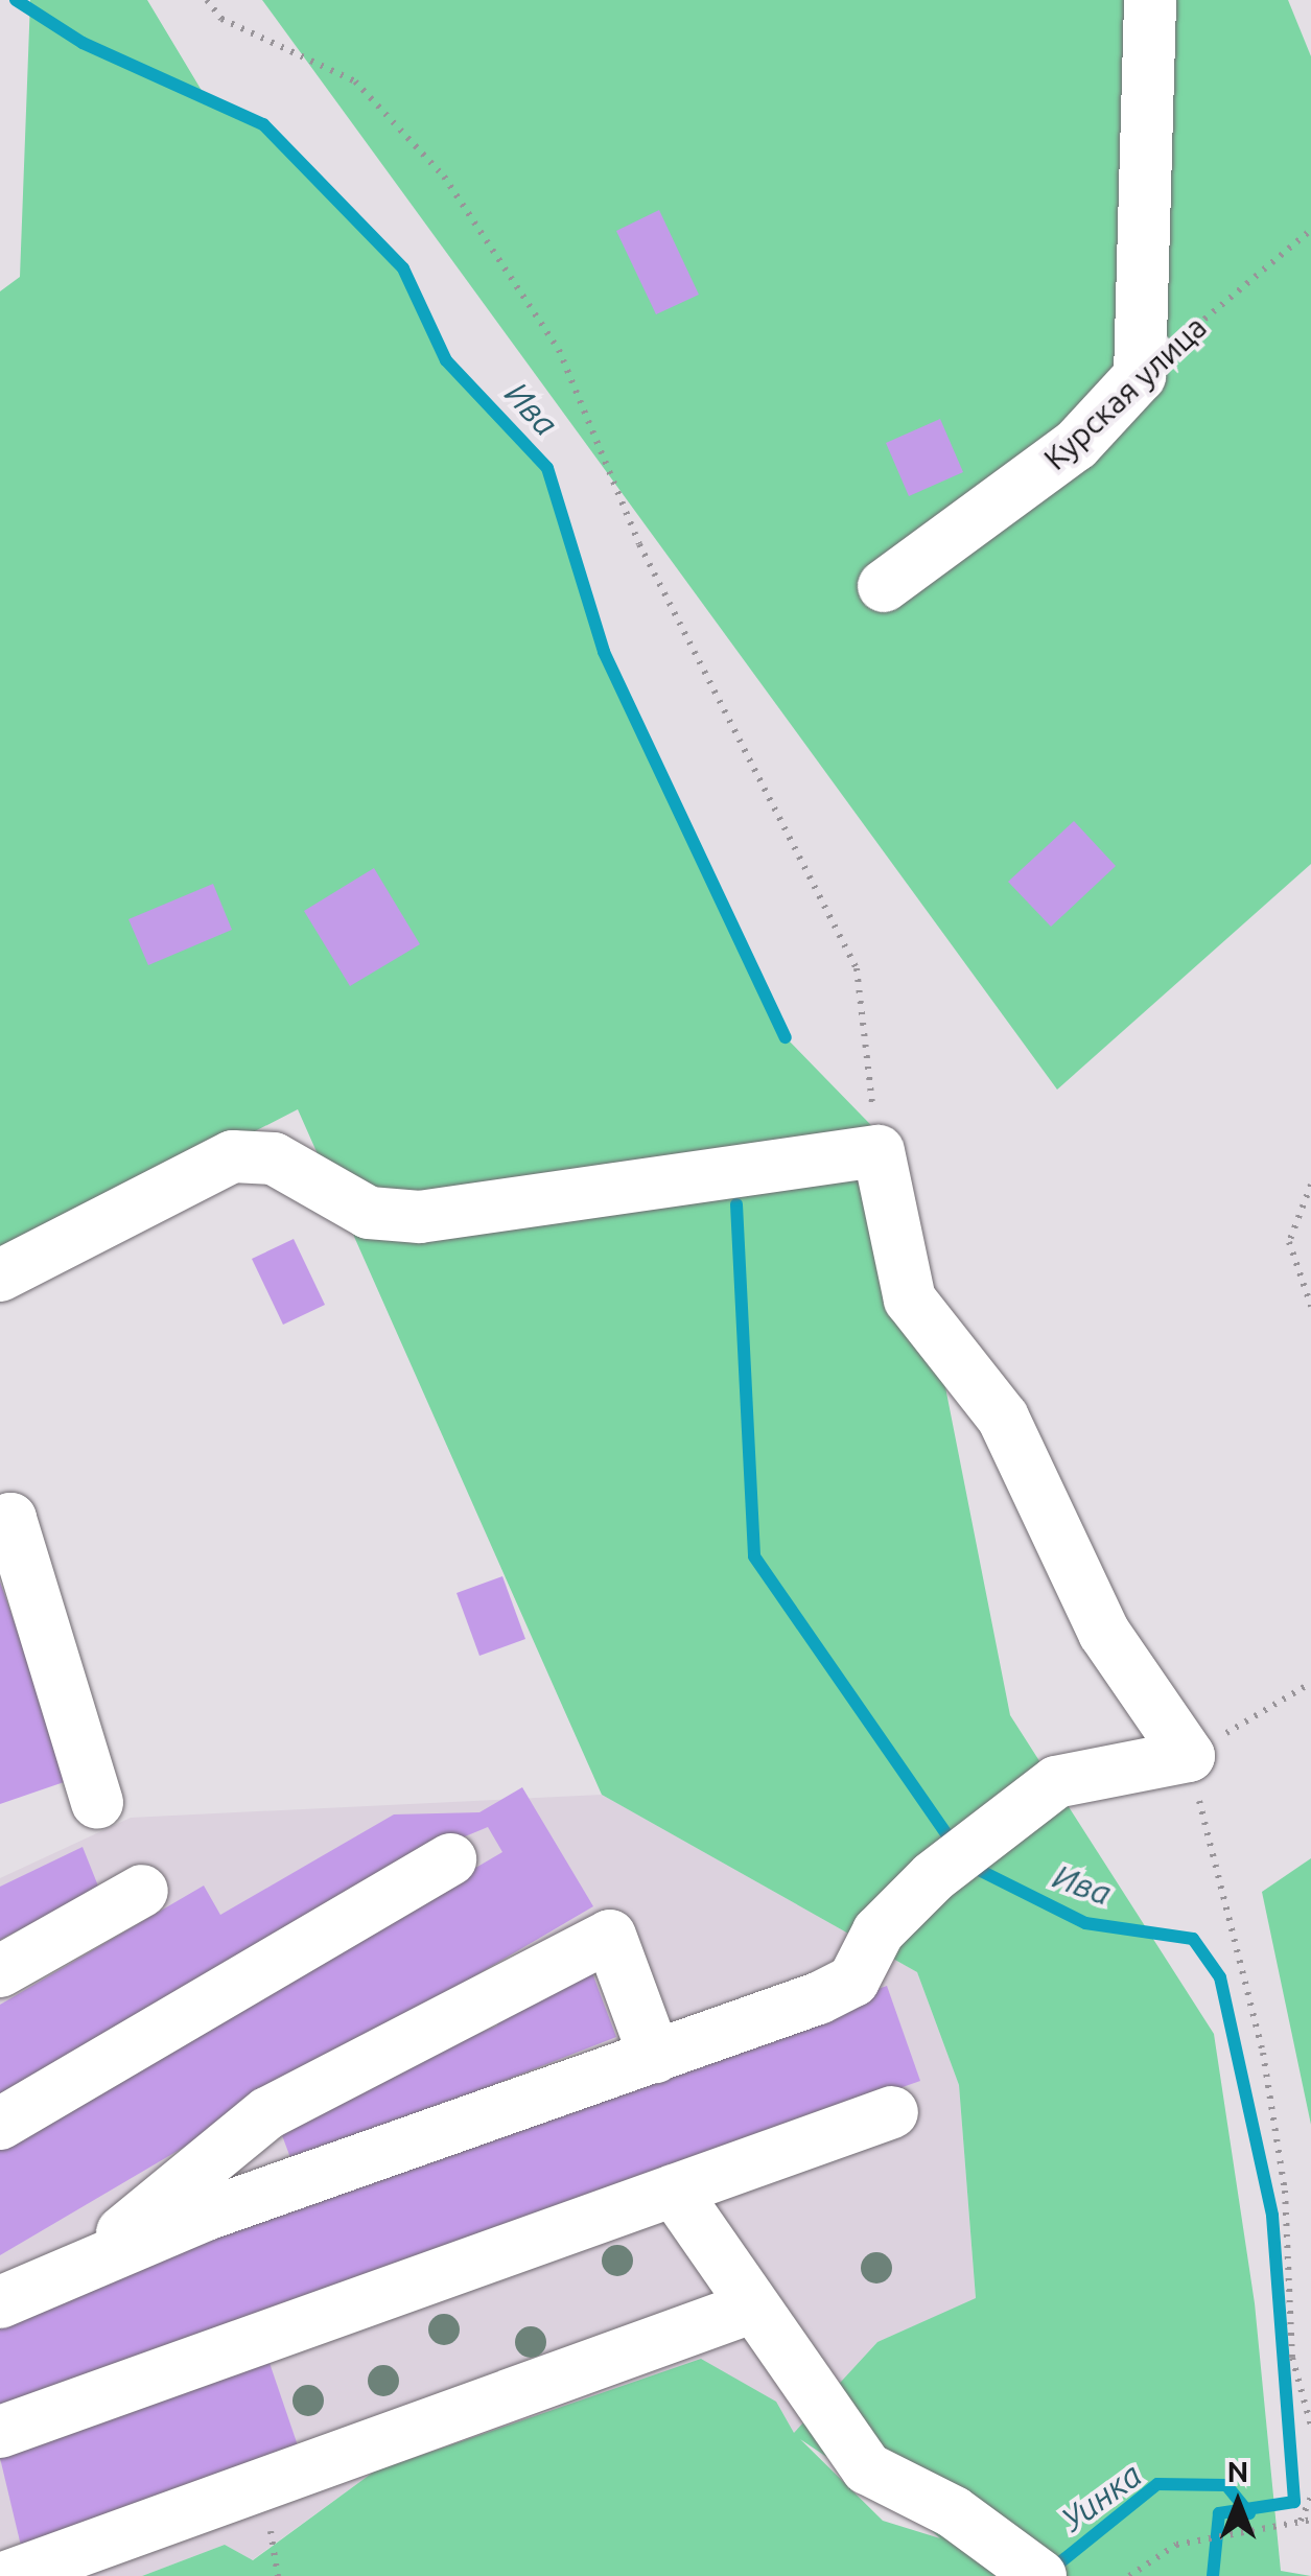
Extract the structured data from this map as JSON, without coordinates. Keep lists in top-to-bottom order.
{
  "streets": {
    "street": ["Курская улица"]
  },
  "water": ["Ива", "Уинка"],
  "north": "top"
}
